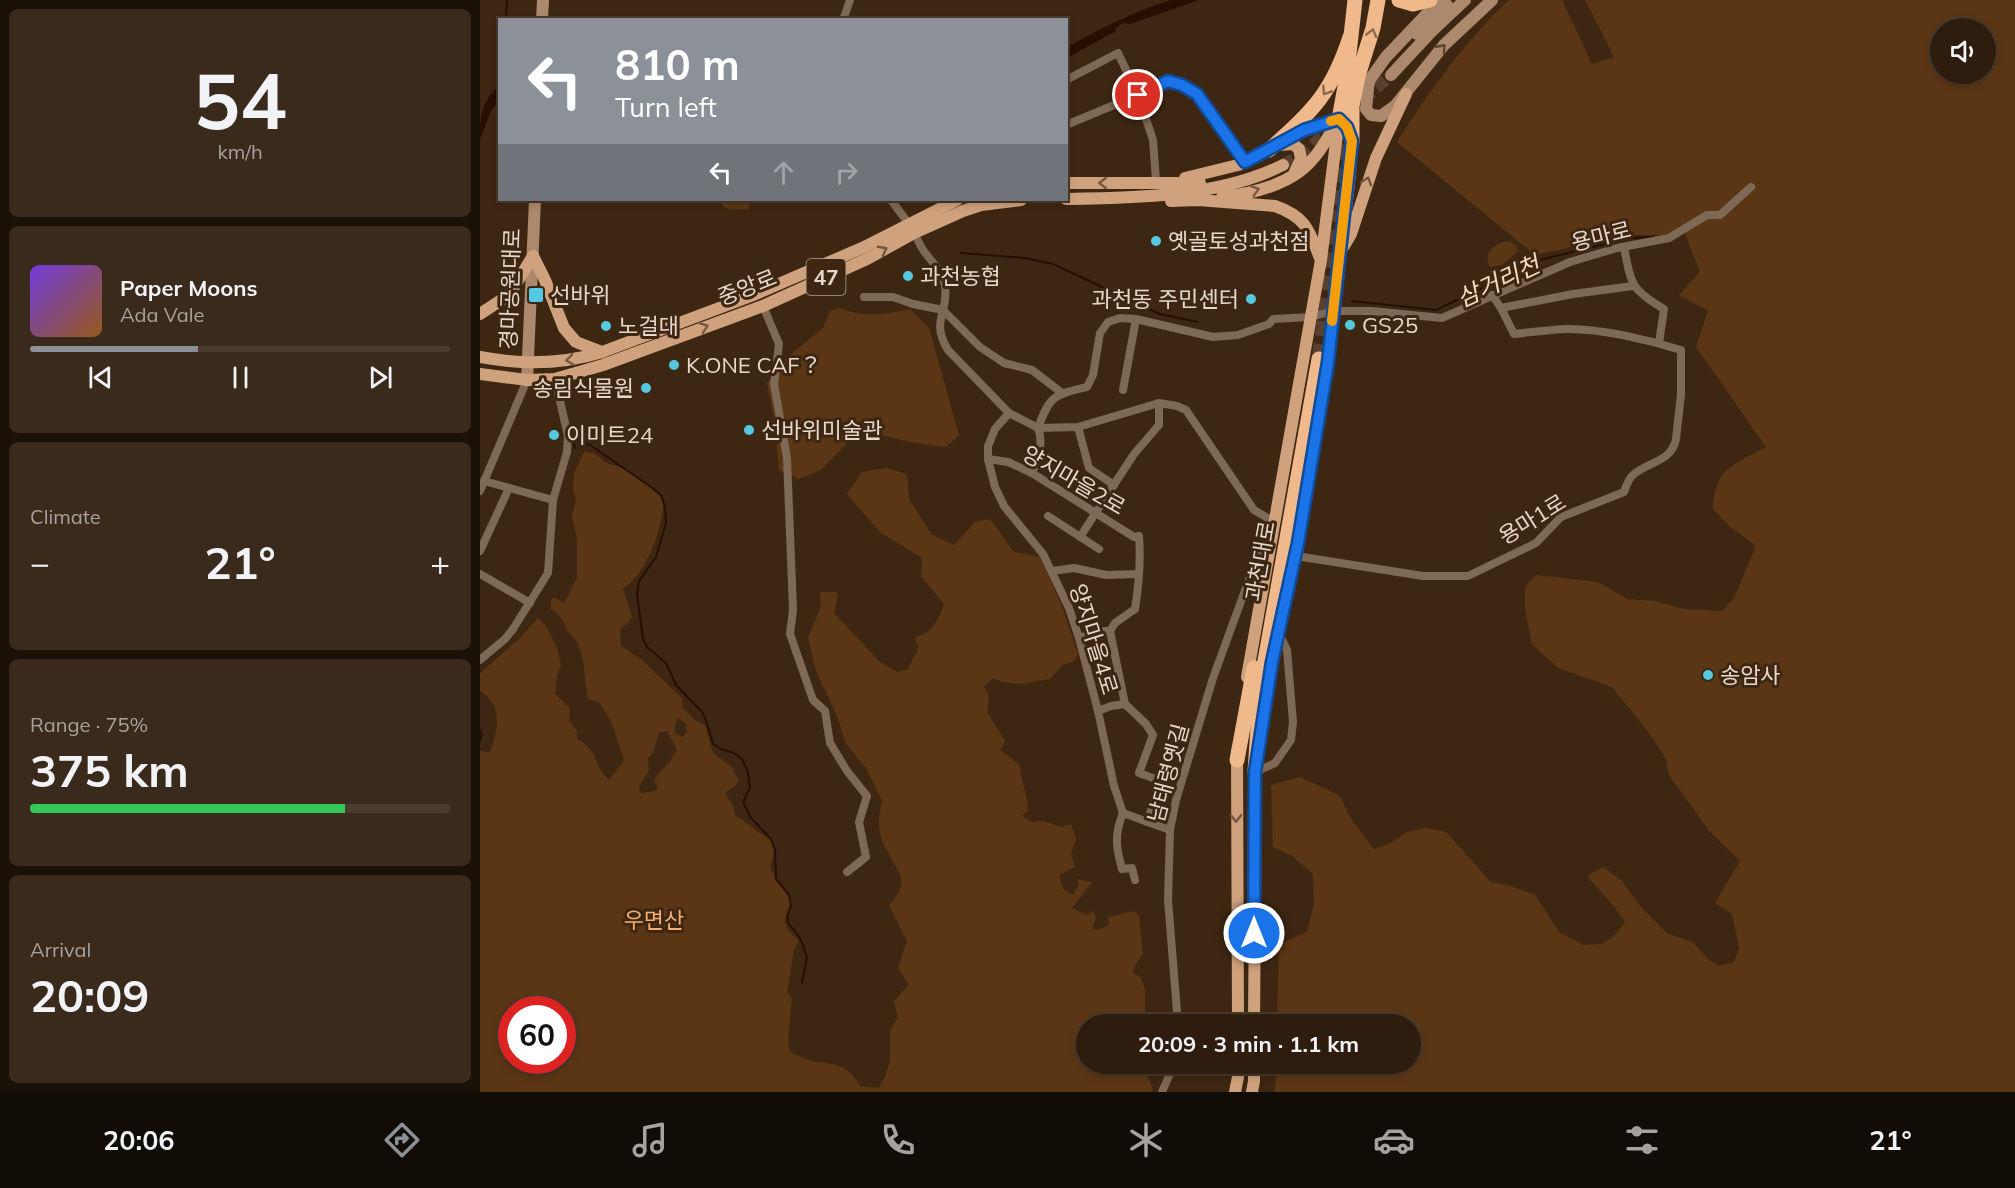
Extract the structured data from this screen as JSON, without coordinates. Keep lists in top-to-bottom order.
{
  "streets": {
    "highway": ["과천대로"],
    "main road": ["47", "중앙로"],
    "street": [
      "용마로",
      "경마공원대로",
      "양지마을2로",
      "용마1로",
      "양지마을4로",
      "남태령옛길"
    ]
  },
  "crossings": [
    ["용마로", "용마1로"],
    ["중앙로", "경마공원대로"],
    ["양지마을2로", "양지마을4로"]
  ],
  "water": ["삼거리천"],
  "parks": ["우면산"],
  "places": {
    "other": [
      "옛골토성과천점",
      "과천농협",
      "과천동 주민센터",
      "GS25",
      "노걸대",
      "K.ONE CAF？",
      "송림식물원",
      "선바위미술관",
      "이미트24",
      "송암사"
    ],
    "transit": ["선바위"]
  },
  "page": {
    "tile": [
      ["54", "km/h"],
      "Climate",
      ["Range · 75%", "375 km"],
      ["Arrival", "20:09"]
    ],
    "turn": ["810 m", "Turn left"],
    "song": ["Paper Moons", "Ada Vale"],
    "heat": ["−", "21°", "+"],
    "limit": "60",
    "trip": "20:09 · 3 min · 1.1 km",
    "tabs": ["20:06", "21°"]
  }
}
